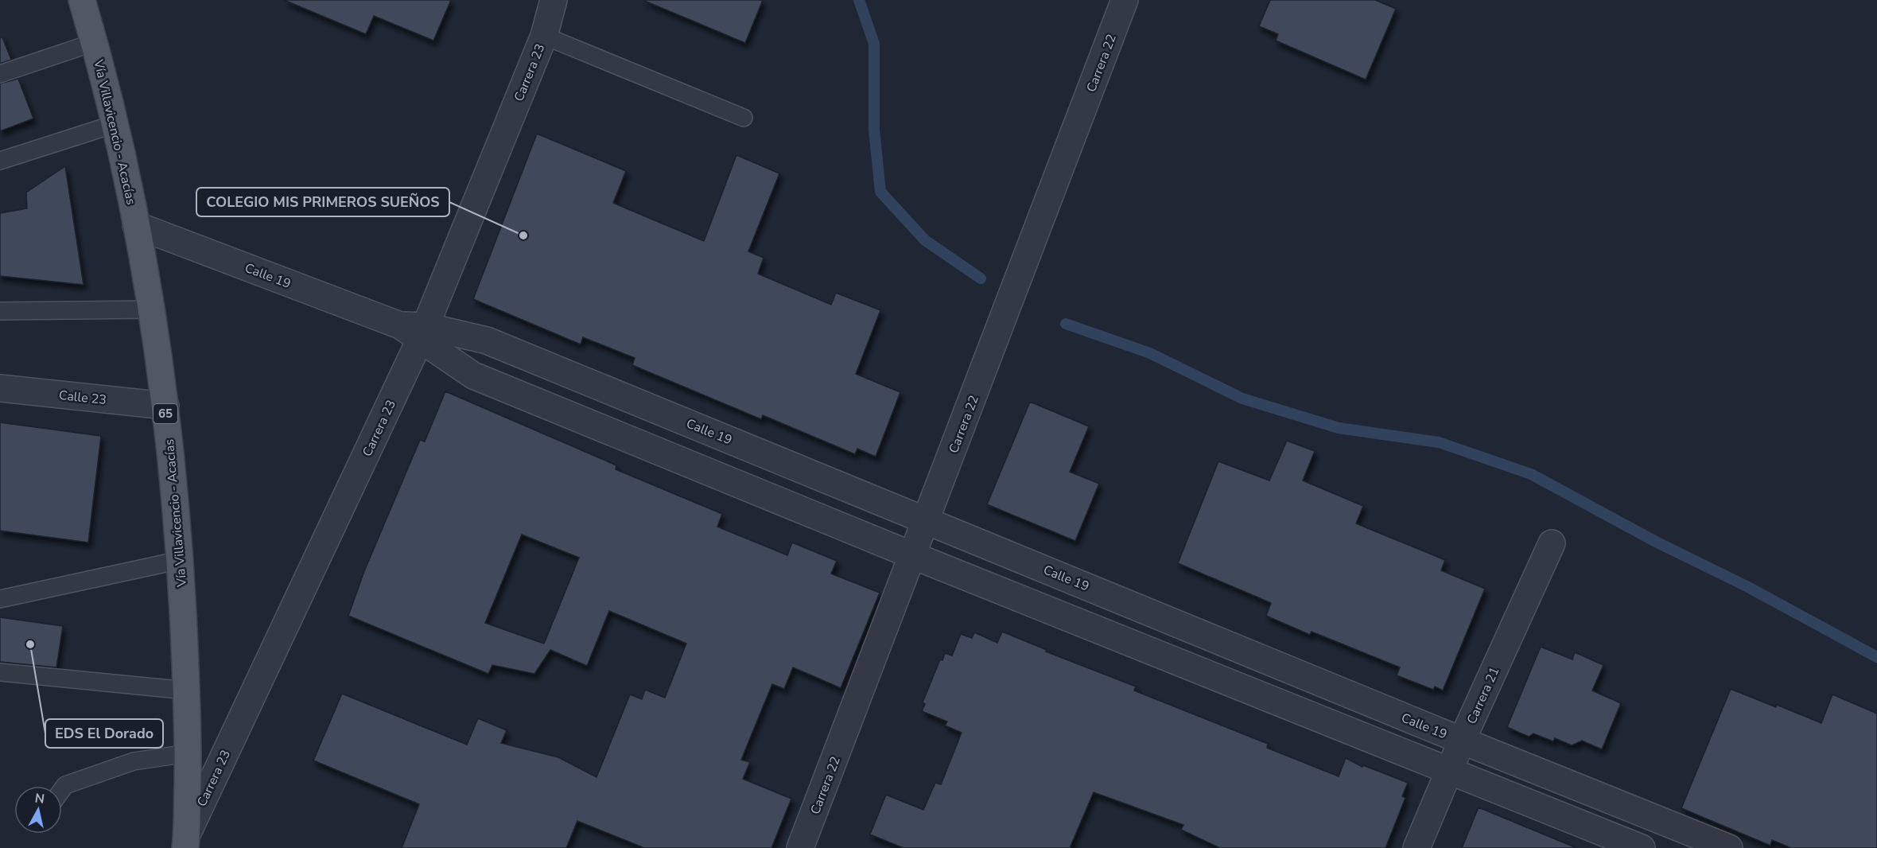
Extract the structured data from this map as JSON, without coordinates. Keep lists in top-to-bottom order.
{
  "streets": {
    "main road": ["Vía Villavicencio - Acacías", "65"],
    "street": [
      "Carrera 22",
      "Carrera 23",
      "Calle 19",
      "Calle 23",
      "Carrera 21"
    ]
  },
  "crossings": [
    ["Carrera 22", "Calle 19"],
    ["Carrera 23", "Vía Villavicencio - Acacías"],
    ["Carrera 23", "Calle 19"],
    ["Vía Villavicencio - Acacías", "Calle 19"],
    ["Vía Villavicencio - Acacías", "Calle 23"],
    ["Calle 19", "Carrera 21"]
  ],
  "places": ["COLEGIO MIS PRIMEROS SUEÑOS", "EDS El Dorado"],
  "north": "top"
}
